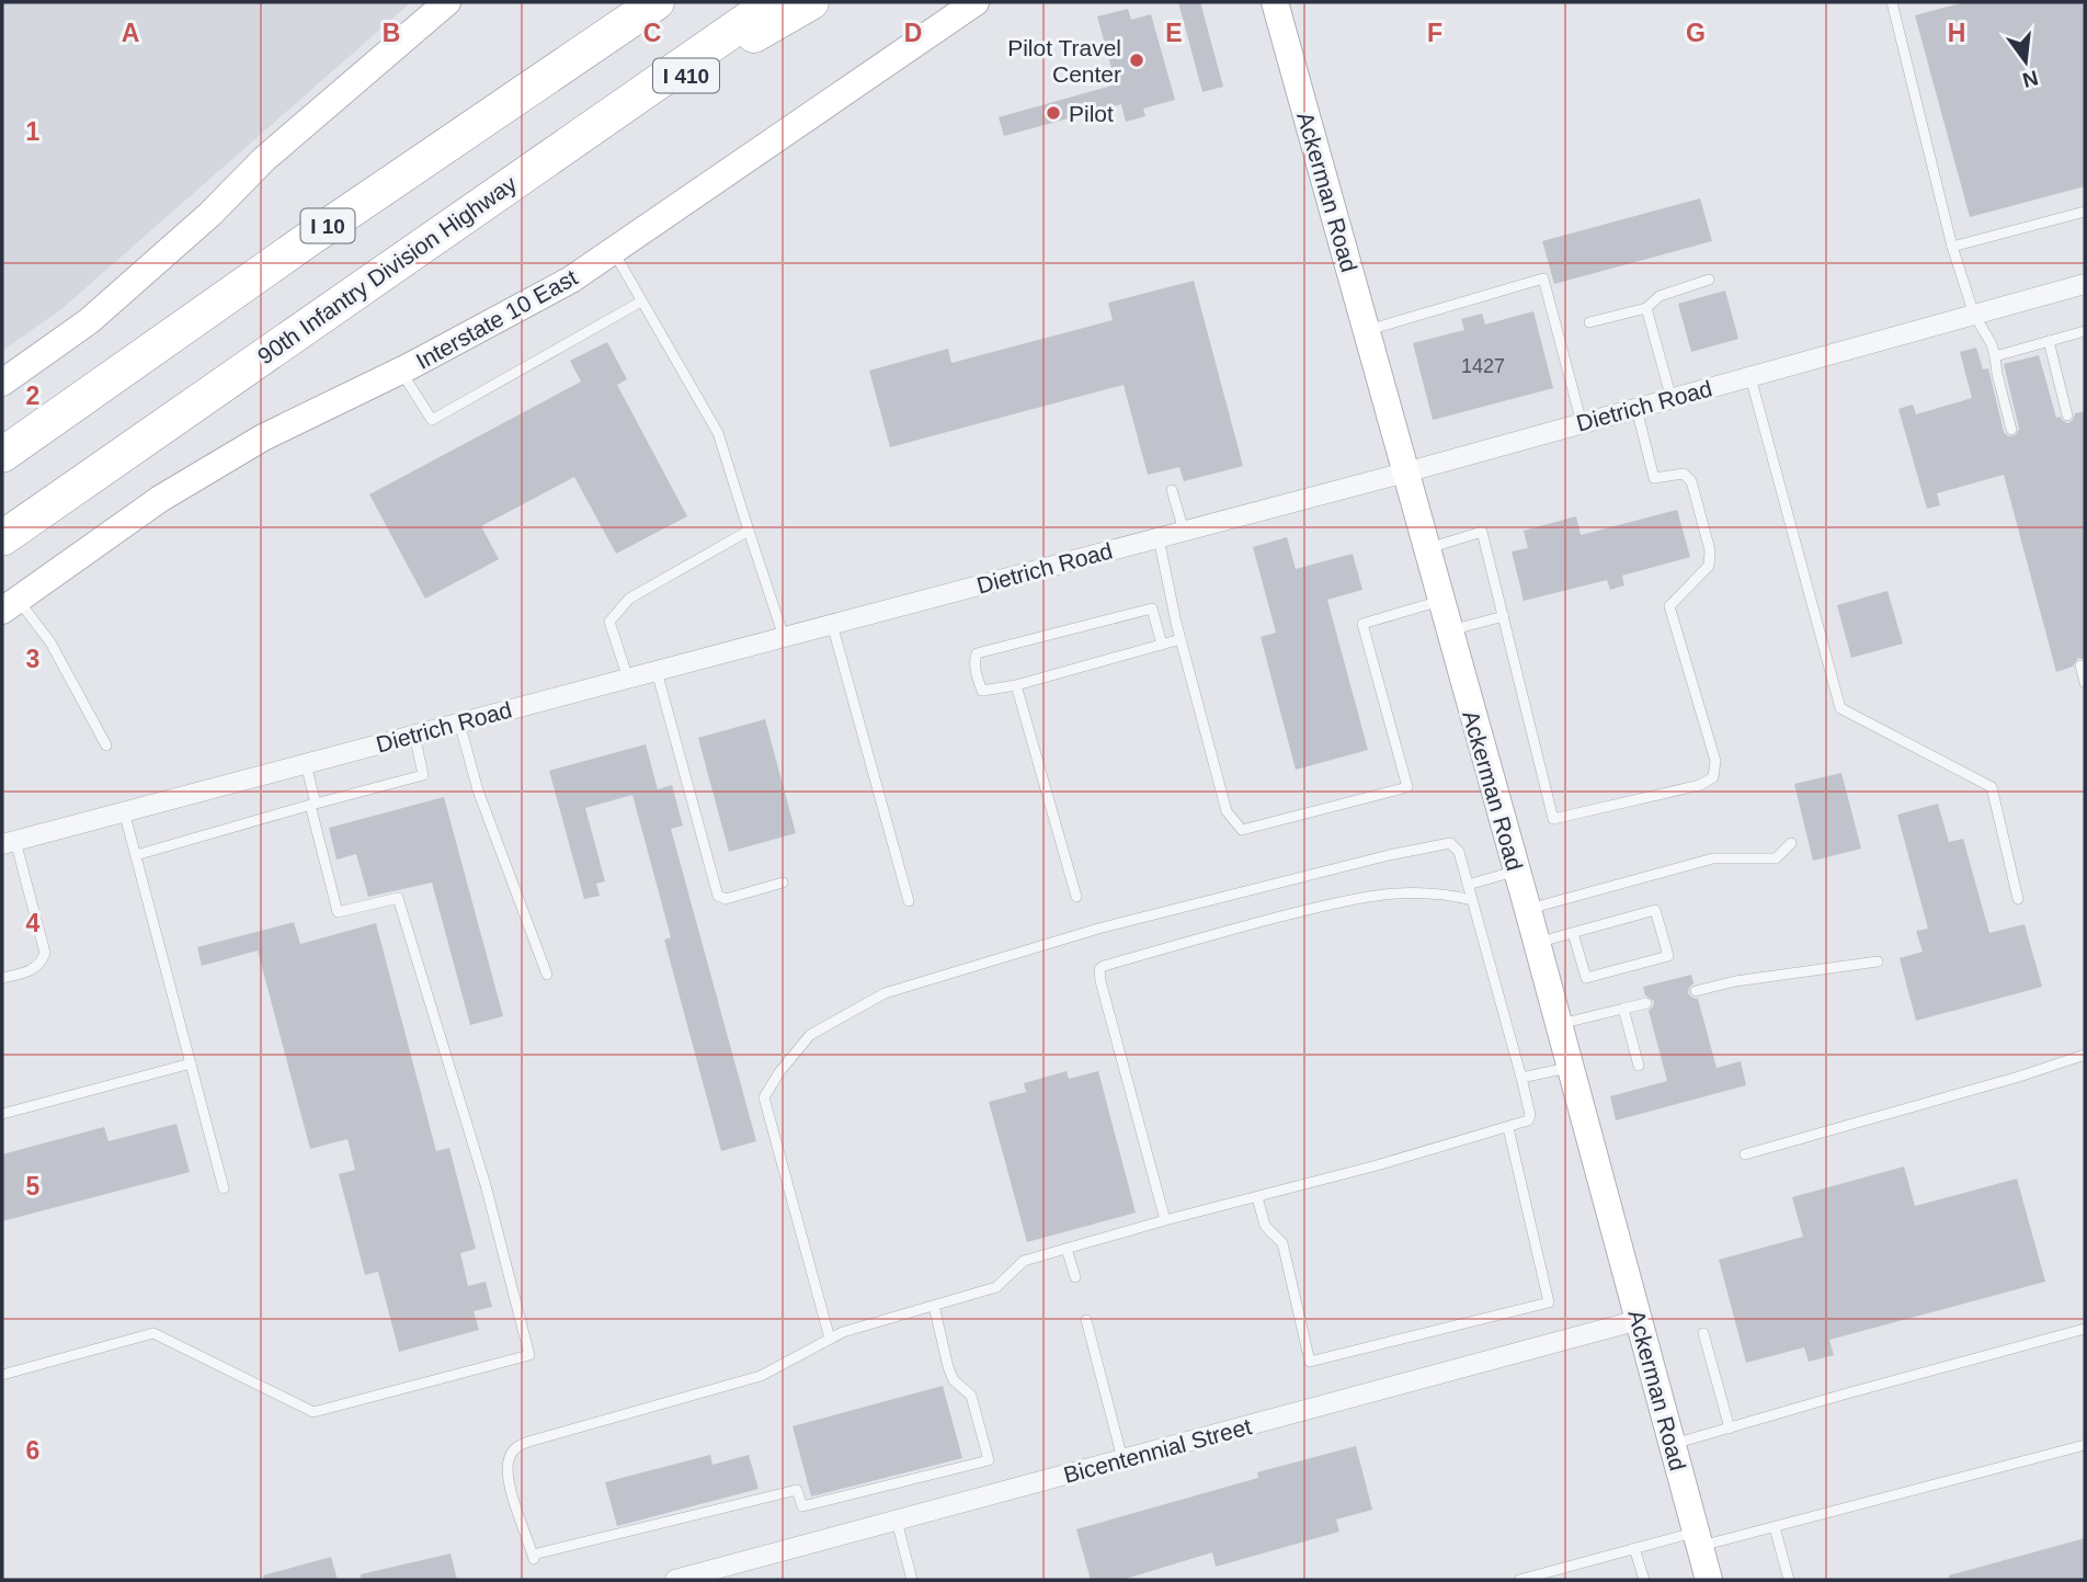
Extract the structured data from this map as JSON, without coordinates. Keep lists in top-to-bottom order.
{
  "streets": {
    "highway": ["I 410", "I 10", "90th Infantry Division Highway"],
    "main road": ["Ackerman Road", "Interstate 10 East"],
    "street": ["Dietrich Road", "Bicentennial Street"]
  },
  "crossings": [
    ["I 410", "90th Infantry Division Highway"],
    ["Ackerman Road", "Dietrich Road"],
    ["Ackerman Road", "Bicentennial Street"]
  ],
  "places": ["Pilot Travel Center", "Pilot"],
  "house_numbers": ["1427"],
  "north": "bottom",
  "grid": {
    "columns": [
      "A",
      "B",
      "C",
      "D",
      "E",
      "F",
      "G",
      "H"
    ],
    "rows": [
      "1",
      "2",
      "3",
      "4",
      "5",
      "6"
    ]
  }
}
